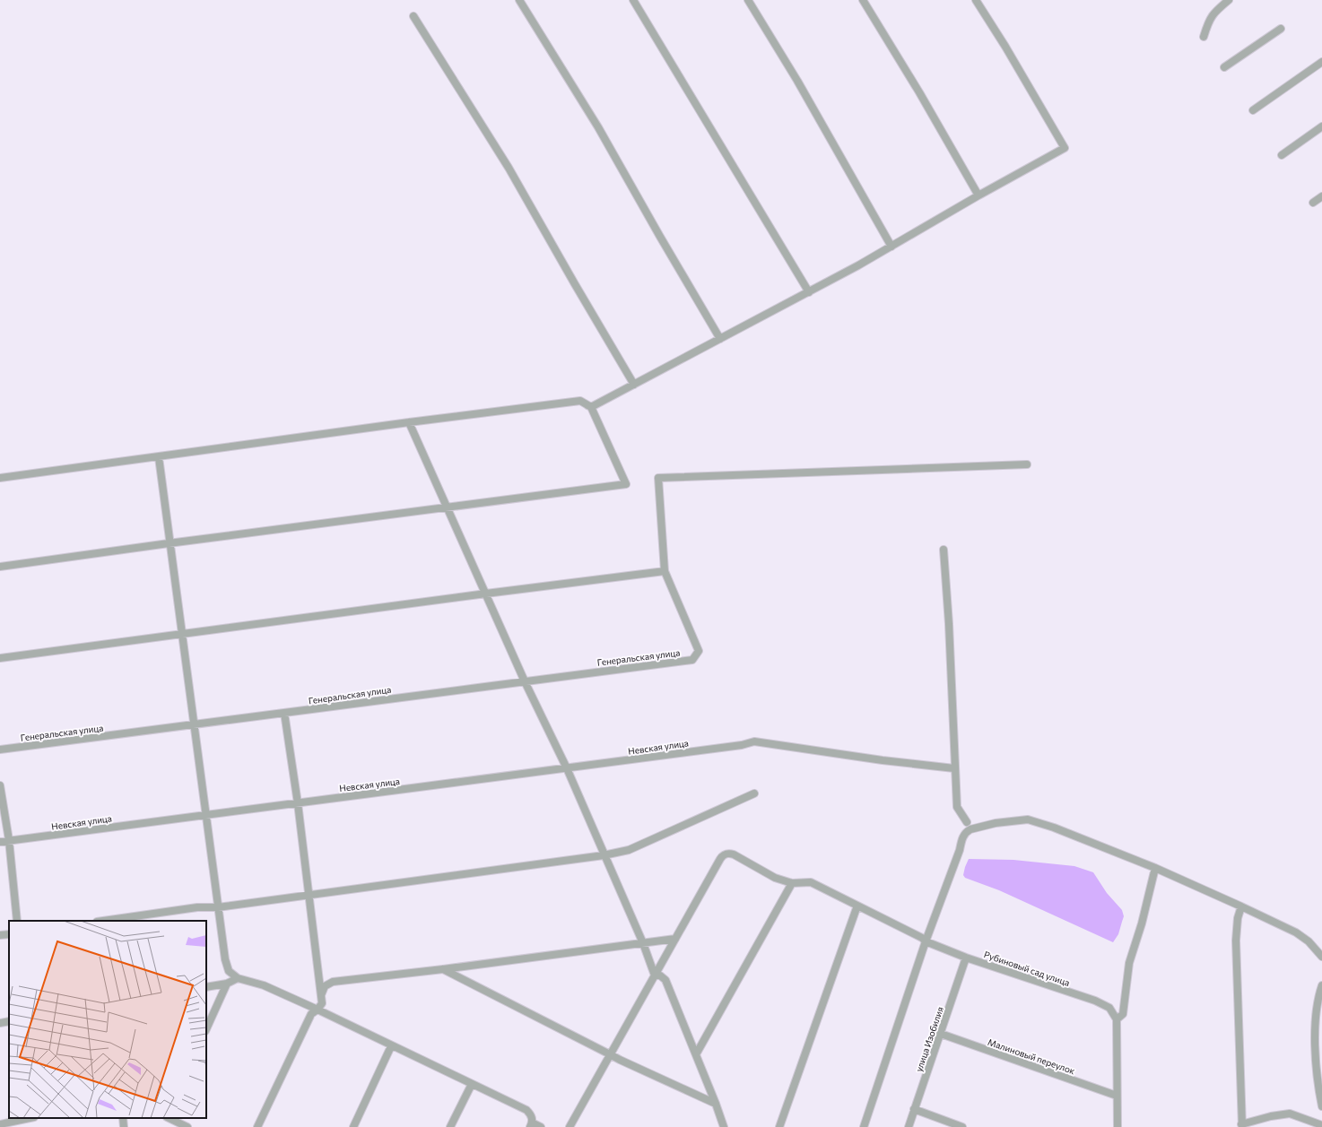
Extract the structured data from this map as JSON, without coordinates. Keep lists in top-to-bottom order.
{
  "streets": {
    "street": [
      "Генеральская улица",
      "Невская улица",
      "Рубиновый сад улица",
      "улица Изобилия",
      "Малиновый переулок"
    ]
  },
  "crossings": [
    ["Рубиновый сад улица", "улица Изобилия"],
    ["улица Изобилия", "Малиновый переулок"]
  ]
}
